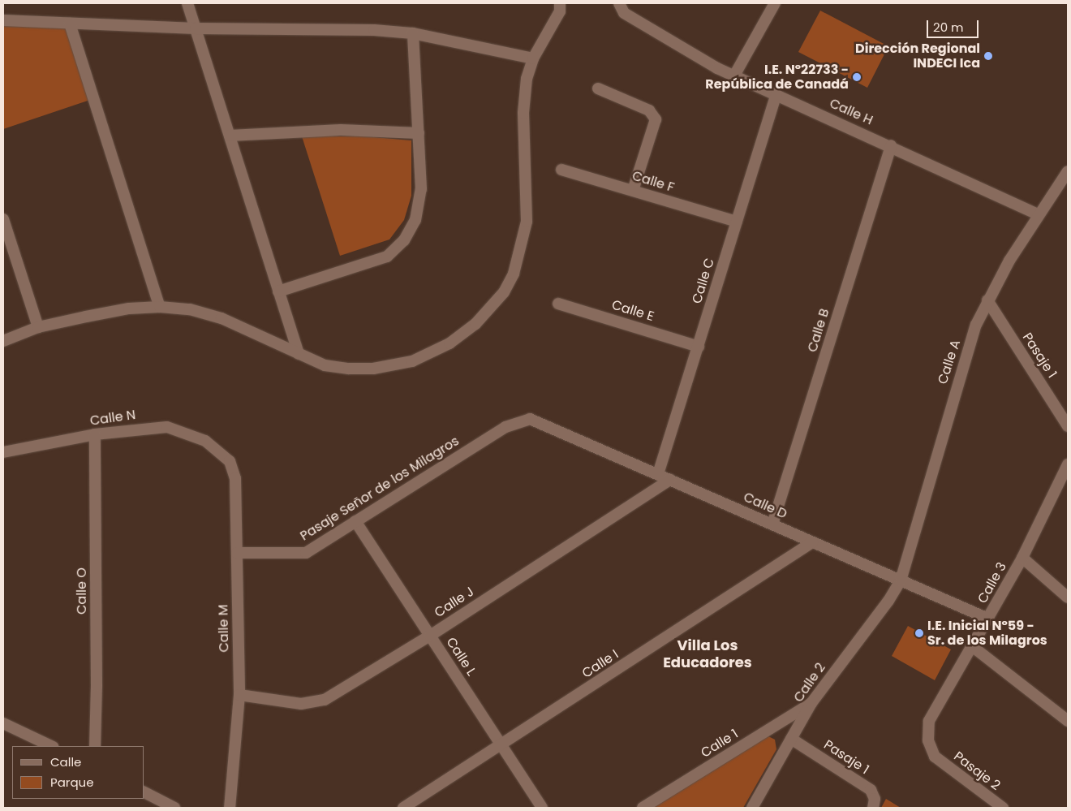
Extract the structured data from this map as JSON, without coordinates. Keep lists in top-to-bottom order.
{
  "streets": {
    "street": [
      "Calle H",
      "Calle F",
      "Calle C",
      "Calle E",
      "Calle B",
      "Pasaje 1",
      "Calle A",
      "Calle N",
      "Pasaje Señor de los Milagros",
      "Calle D",
      "Calle 3",
      "Calle O",
      "Calle J",
      "Calle M",
      "Calle L",
      "Calle I",
      "Calle 2",
      "Calle 1",
      "Pasaje 2"
    ]
  },
  "crossings": [
    ["Calle H", "Calle C"],
    ["Calle H", "Calle B"],
    ["Calle H", "Calle A"],
    ["Calle F", "Calle C"],
    ["Calle C", "Calle E"],
    ["Calle C", "Calle D"],
    ["Calle B", "Calle D"],
    ["Pasaje 1", "Calle A"],
    ["Pasaje 1", "Calle 2"],
    ["Calle A", "Calle D"],
    ["Calle A", "Calle 2"],
    ["Calle N", "Calle O"],
    ["Calle N", "Calle M"],
    ["Pasaje Señor de los Milagros", "Calle D"],
    ["Pasaje Señor de los Milagros", "Calle M"],
    ["Pasaje Señor de los Milagros", "Calle L"],
    ["Calle D", "Calle 3"],
    ["Calle D", "Calle J"],
    ["Calle D", "Calle I"],
    ["Calle D", "Calle 2"],
    ["Calle 3", "Pasaje 2"],
    ["Calle J", "Calle M"],
    ["Calle J", "Calle L"],
    ["Calle L", "Calle I"],
    ["Calle 2", "Calle 1"]
  ],
  "districts": ["Villa Los Educadores"],
  "places": ["Dirección Regional INDECI Ica", "I.E. Nº22733 - República de Canadá", "I.E. Inicial Nº59 - Sr. de los Milagros"],
  "legend": ["Calle", "Parque"],
  "scale_bar": "20 m"
}
